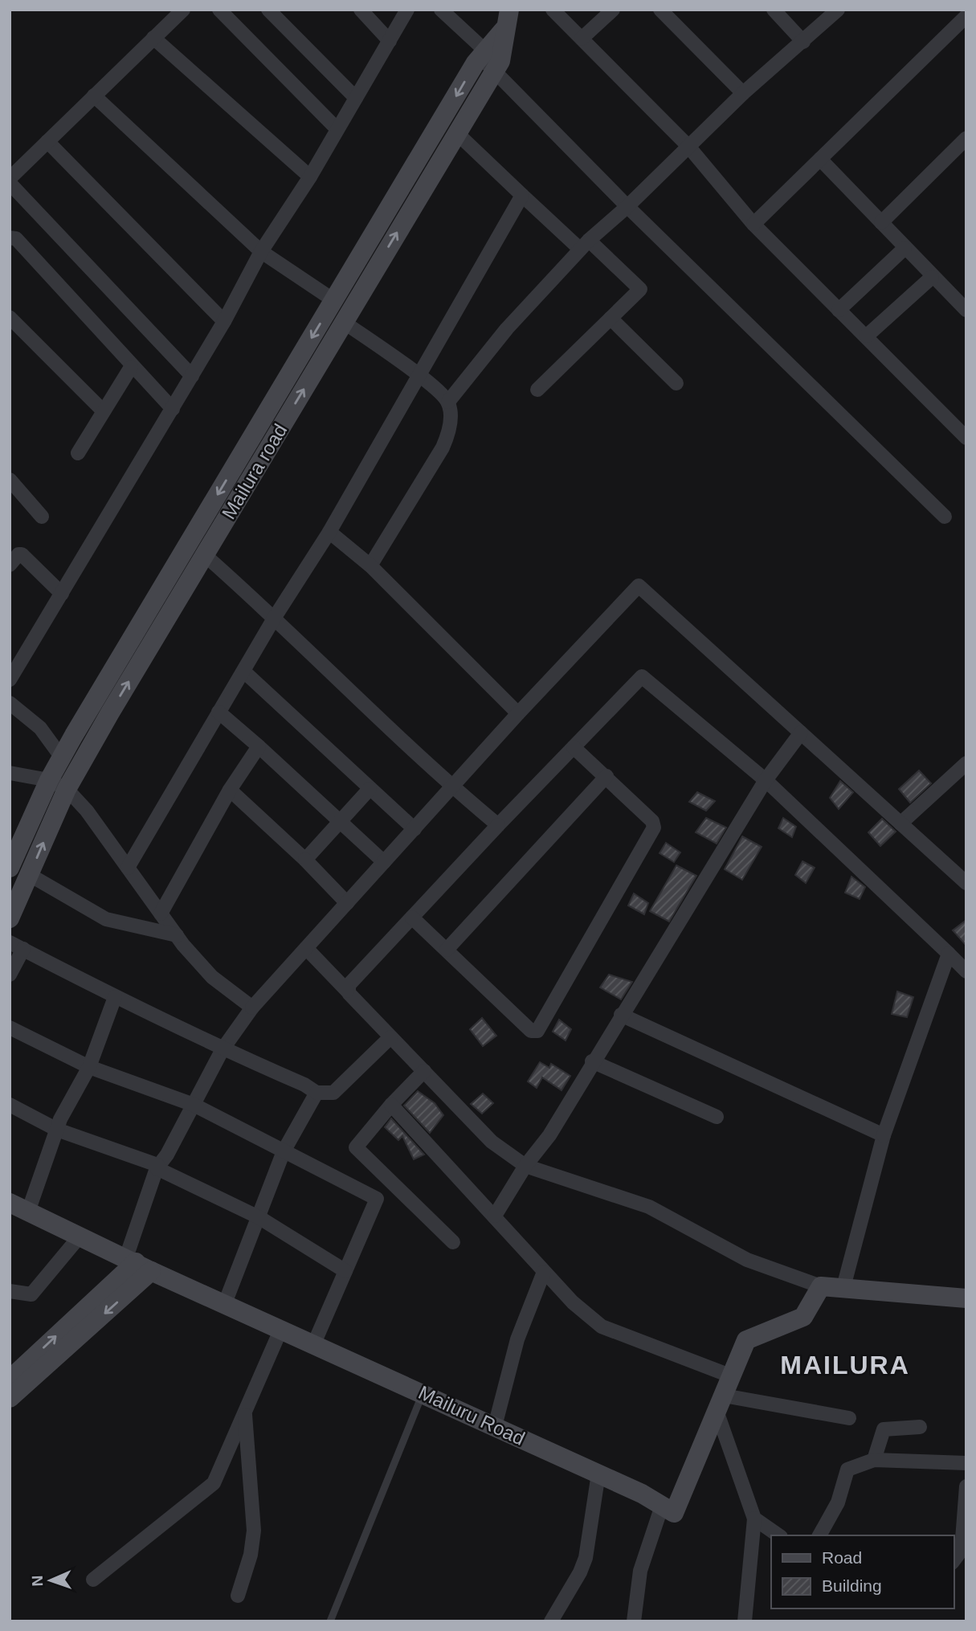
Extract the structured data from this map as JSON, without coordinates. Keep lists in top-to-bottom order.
{
  "streets": {
    "street": ["Mailura road", "Mailuru Road"]
  },
  "districts": ["MAILURA"],
  "legend": ["Road", "Building"],
  "north": "left"
}
